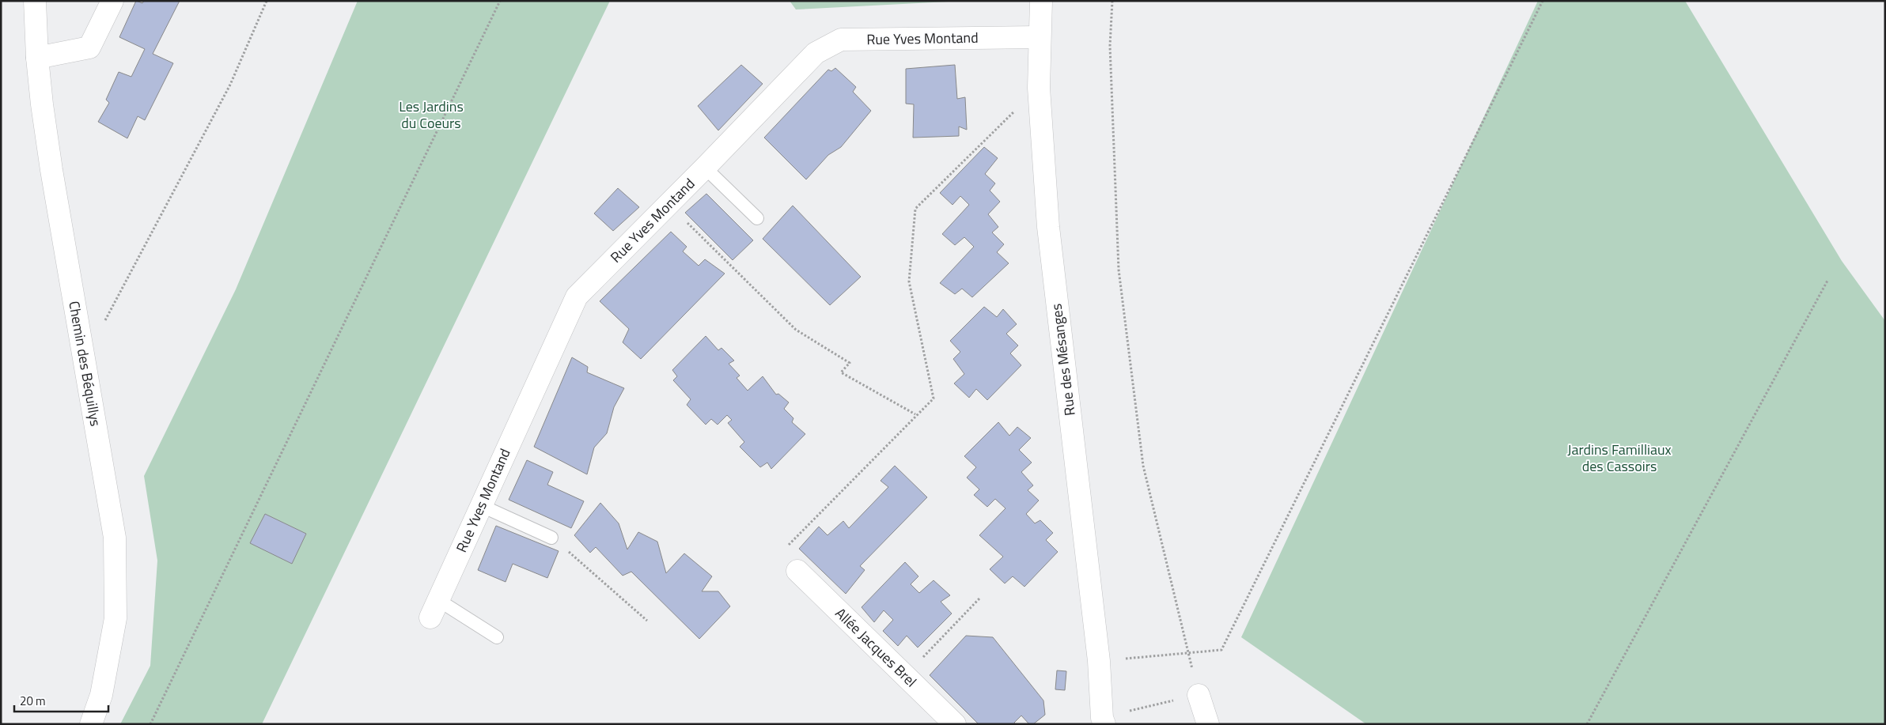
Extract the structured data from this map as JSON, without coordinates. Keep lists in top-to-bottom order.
{
  "streets": {
    "street": [
      "Rue Yves Montand",
      "Rue des Mésanges",
      "Chemin des Béquillys",
      "Allée Jacques Brel"
    ]
  },
  "crossings": [
    ["Rue Yves Montand", "Rue des Mésanges"]
  ],
  "parks": ["Les Jardins du Coeurs", "Jardins Familliaux des Cassoirs"],
  "scale_bar": "20 m"
}
